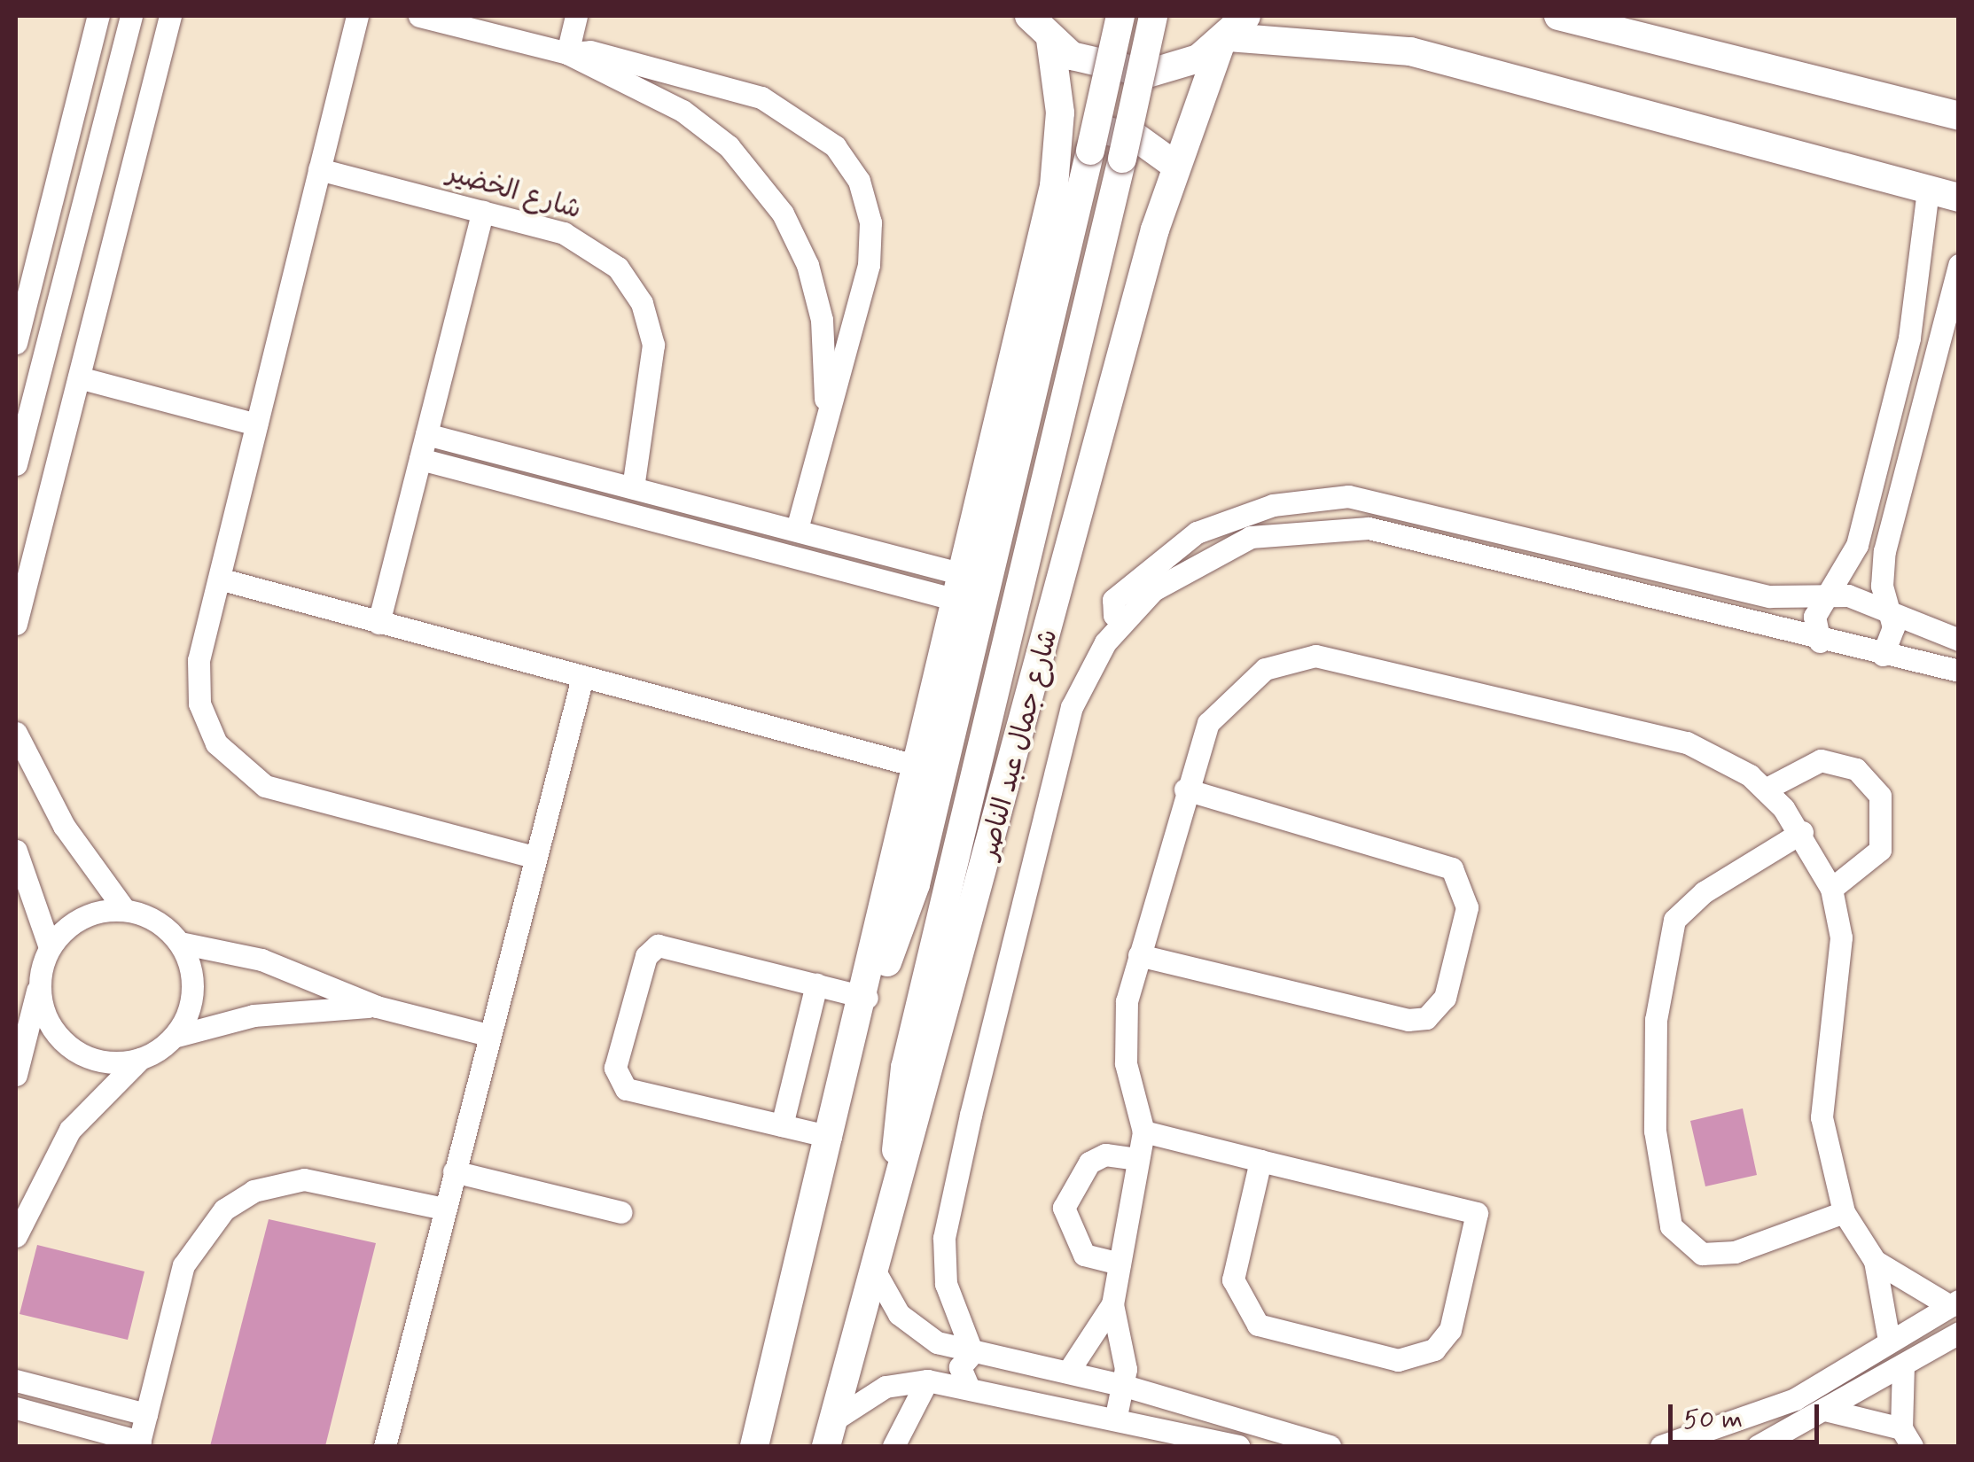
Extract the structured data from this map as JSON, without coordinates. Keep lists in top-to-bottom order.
{
  "streets": {
    "main road": ["شارع جمال عبد الناصر"],
    "street": ["شارع الخضير"]
  },
  "scale_bar": "50 m"
}
